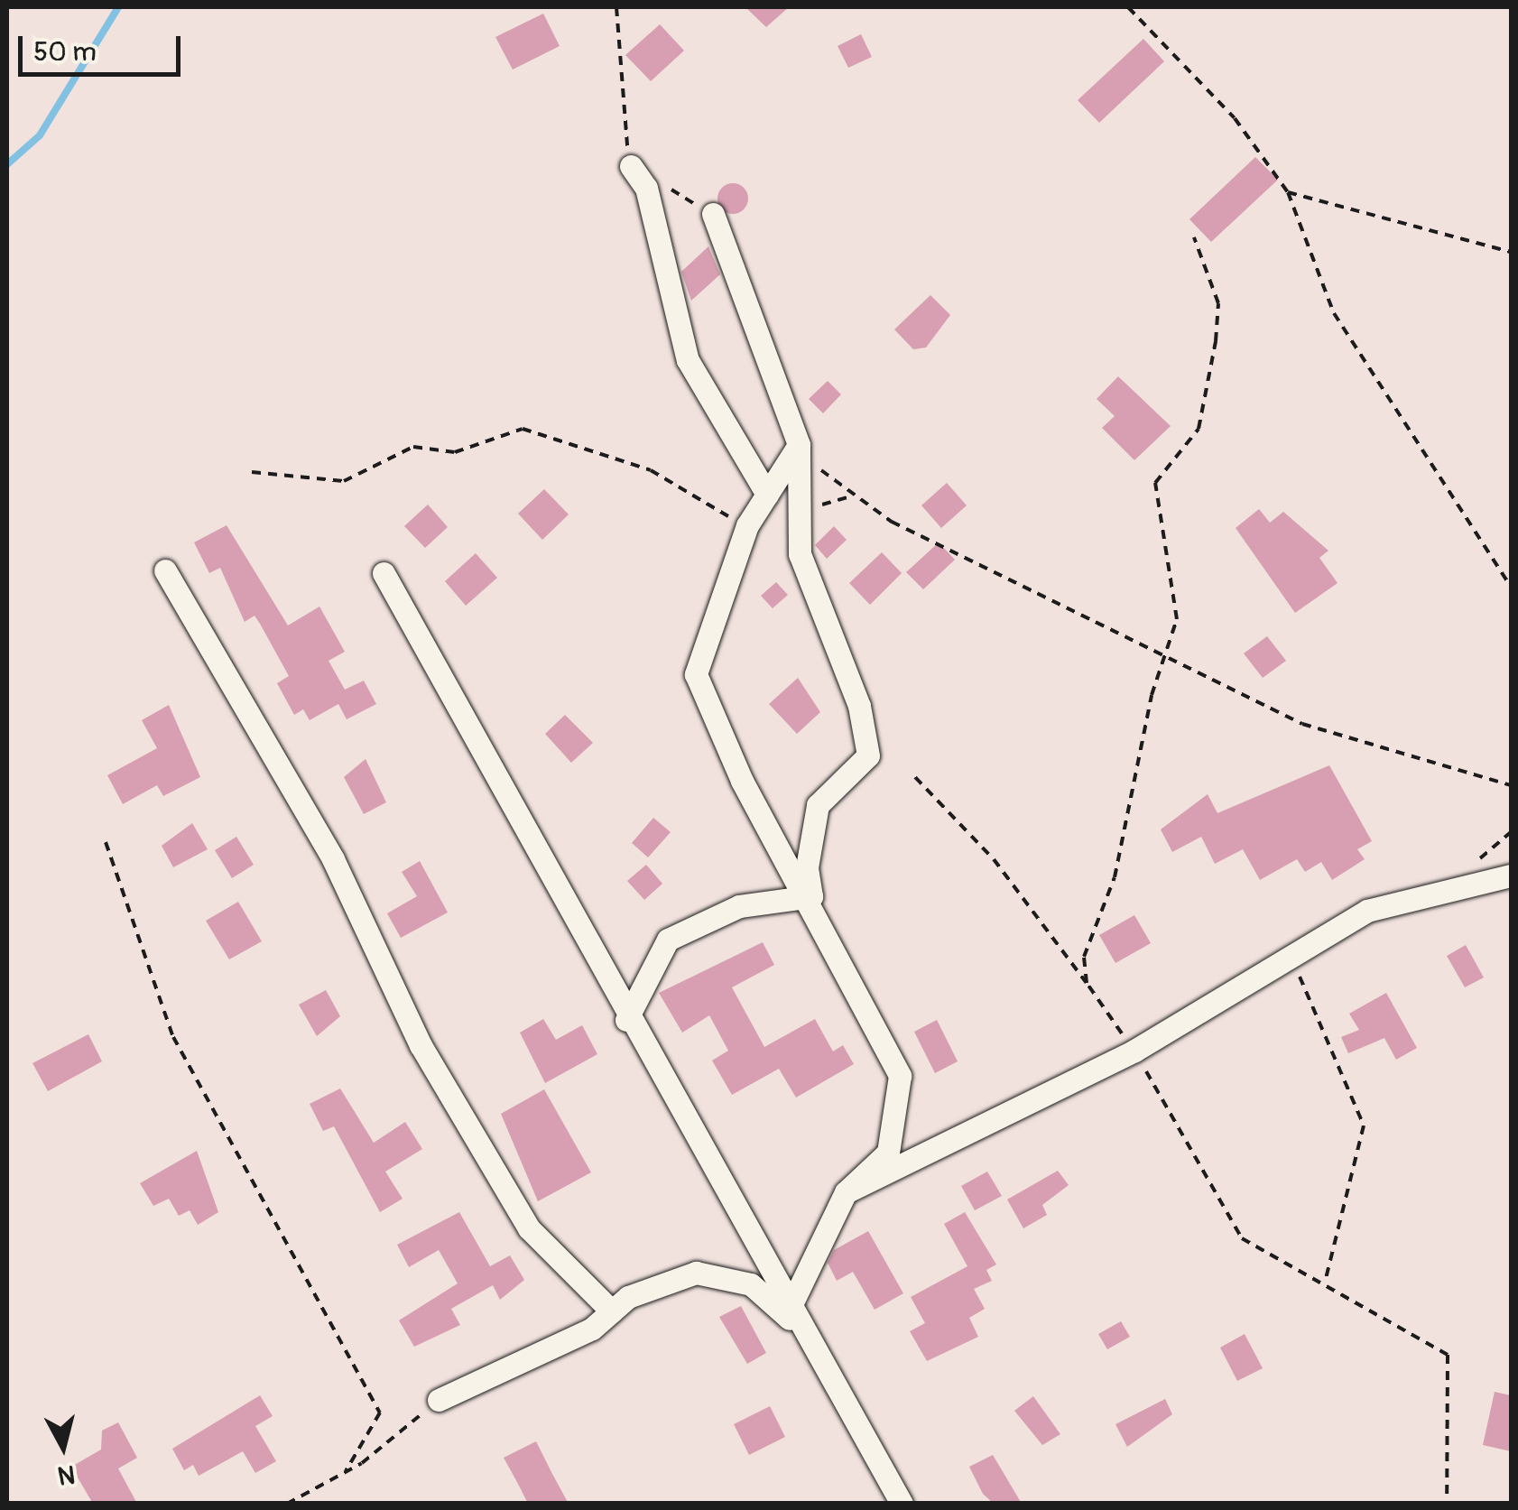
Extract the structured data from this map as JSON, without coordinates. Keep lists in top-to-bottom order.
{
  "scale_bar": "50 m",
  "north": "bottom"
}
